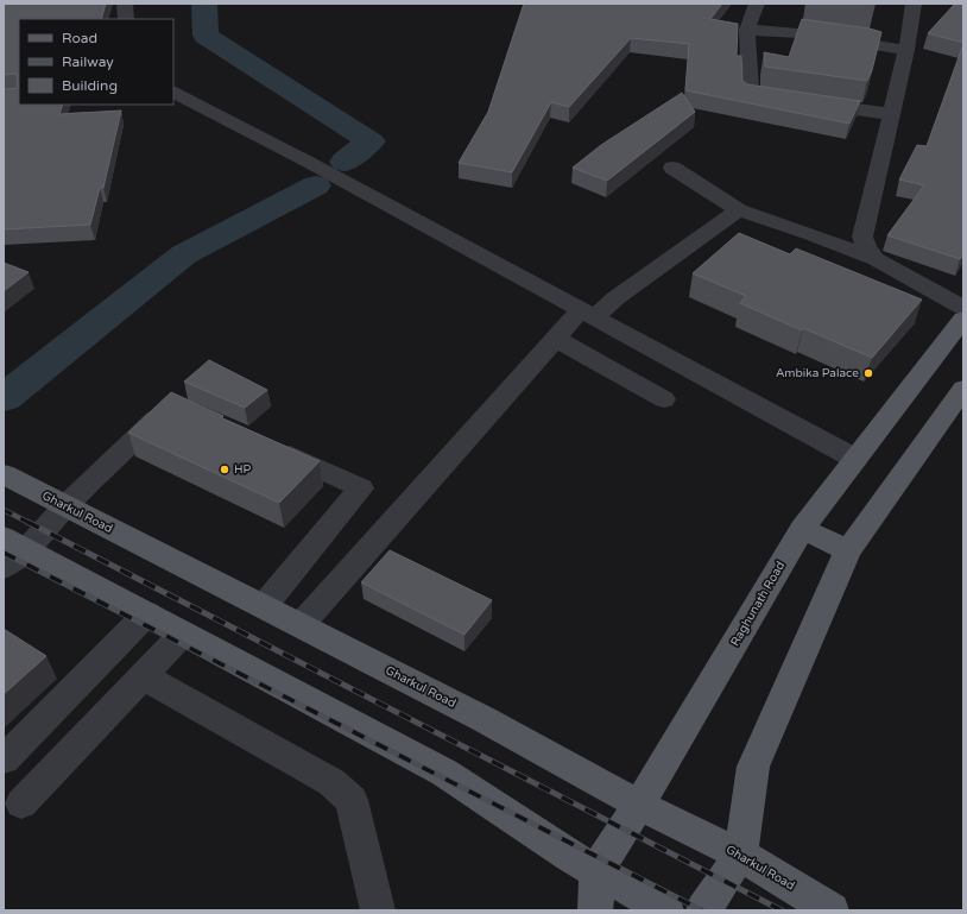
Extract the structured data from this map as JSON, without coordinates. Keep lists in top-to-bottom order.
{
  "streets": {
    "main road": ["Gharkul Road", "Raghunath Road"]
  },
  "crossings": [
    ["Gharkul Road", "Raghunath Road"]
  ],
  "places": ["Ambika Palace", "HP"],
  "legend": ["Road", "Railway", "Building"]
}
